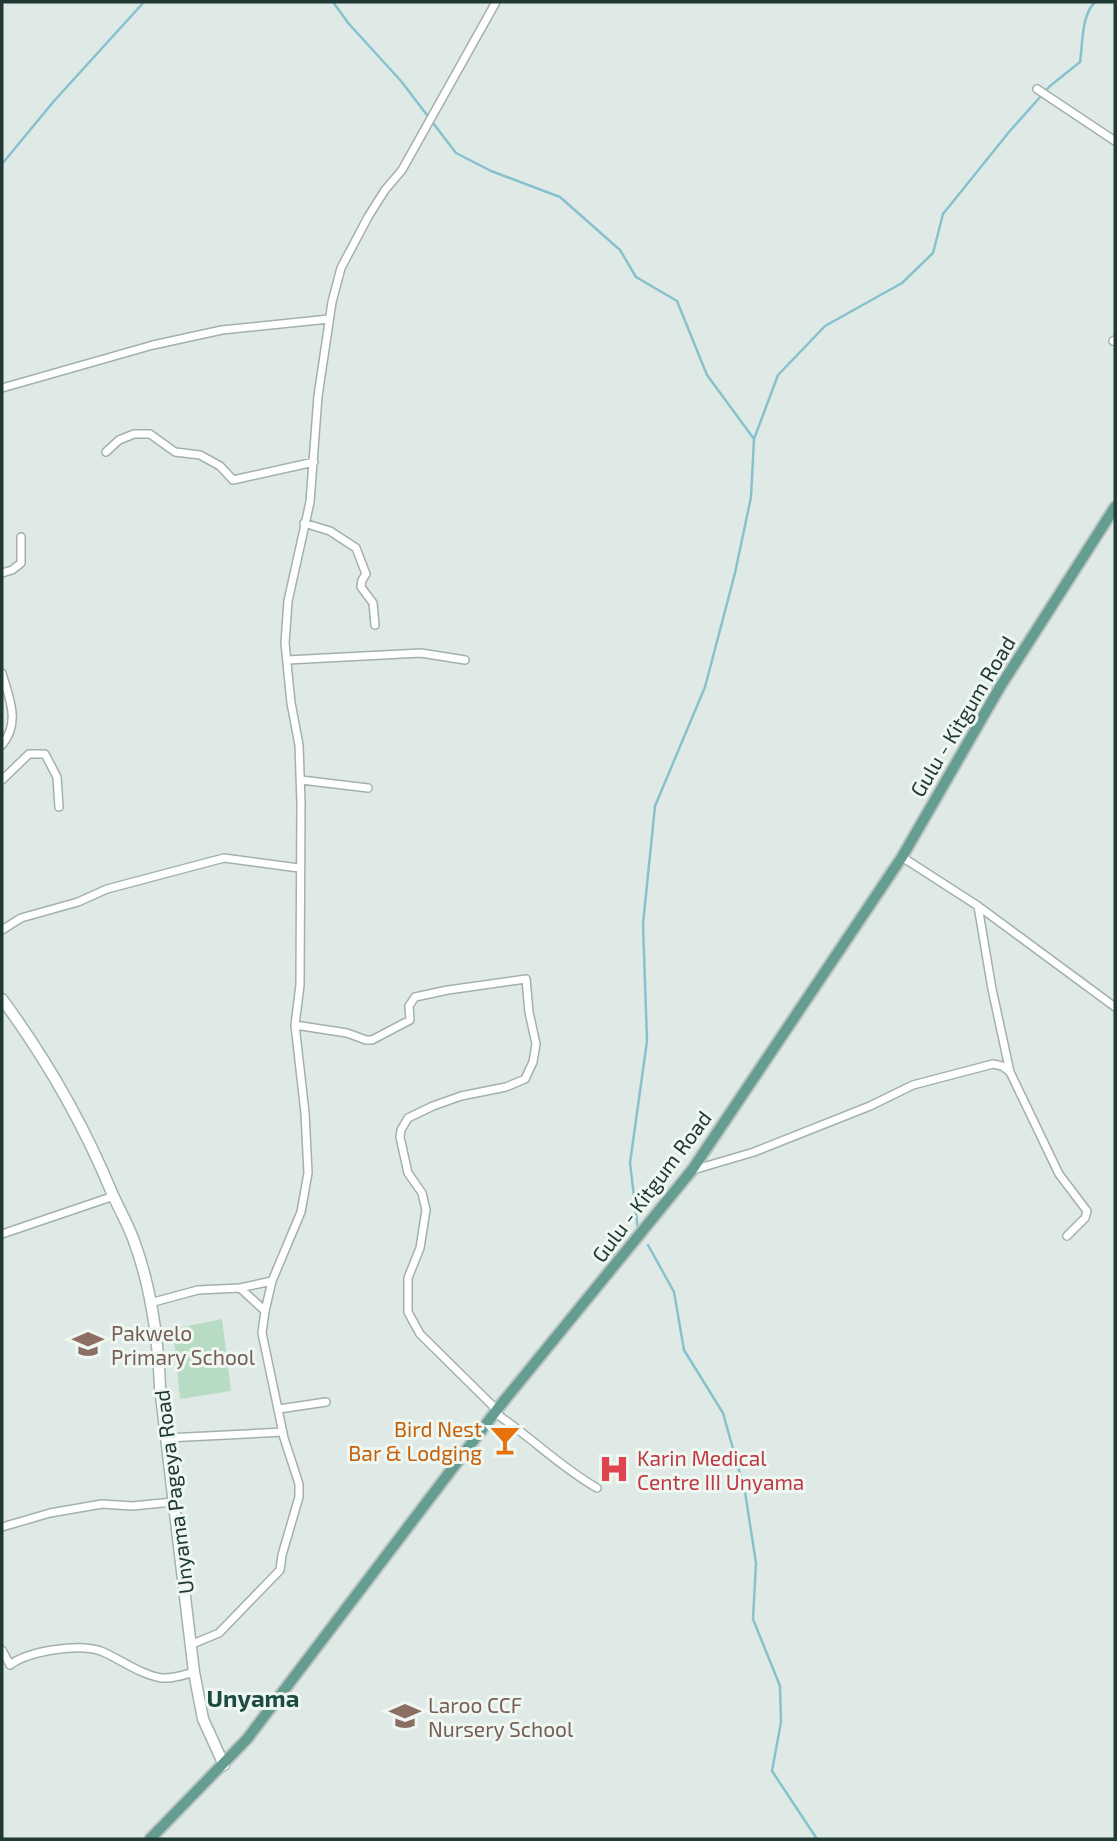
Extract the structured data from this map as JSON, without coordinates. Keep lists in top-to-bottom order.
{
  "streets": {
    "main road": ["Gulu - Kitgum Road"],
    "street": ["Unyama Pageya Road"]
  },
  "crossings": [
    ["Gulu - Kitgum Road", "Unyama Pageya Road"]
  ],
  "districts": ["Unyama"],
  "places": {
    "school or university": ["Pakwelo Primary School", "Laroo CCF Nursery School"],
    "bar": ["Bird Nest Bar & Lodging"],
    "hospital": ["Karin Medical Centre III Unyama"]
  }
}
